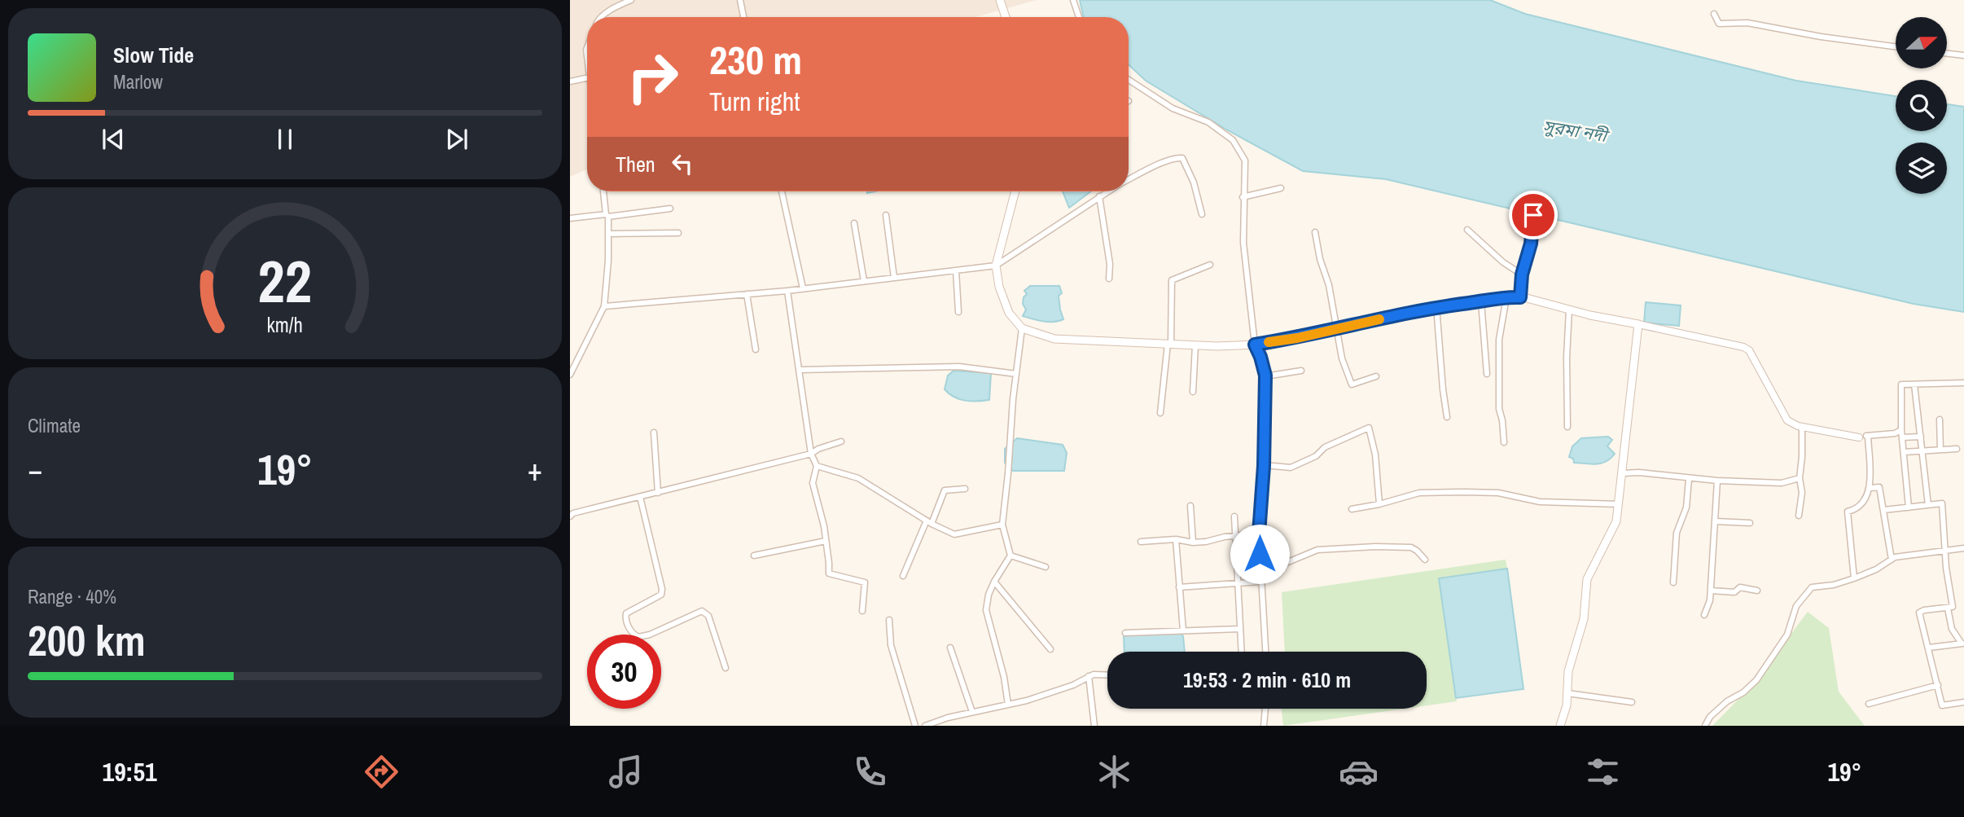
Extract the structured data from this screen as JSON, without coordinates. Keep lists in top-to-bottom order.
{
  "water": ["সুরমা নদী"],
  "north": "right",
  "page": {
    "turn": ["230 m", "Turn right"],
    "song": ["Slow Tide", "Marlow"],
    "then": "Then",
    "tile": [
      "Climate",
      ["Range · 40%", "200 km"]
    ],
    "heat": ["−", "19°", "+"],
    "limit": "30",
    "trip": "19:53 · 2 min · 610 m",
    "tabs": ["19:51", "19°"],
    "gauge": ["22", "km/h"]
  }
}
